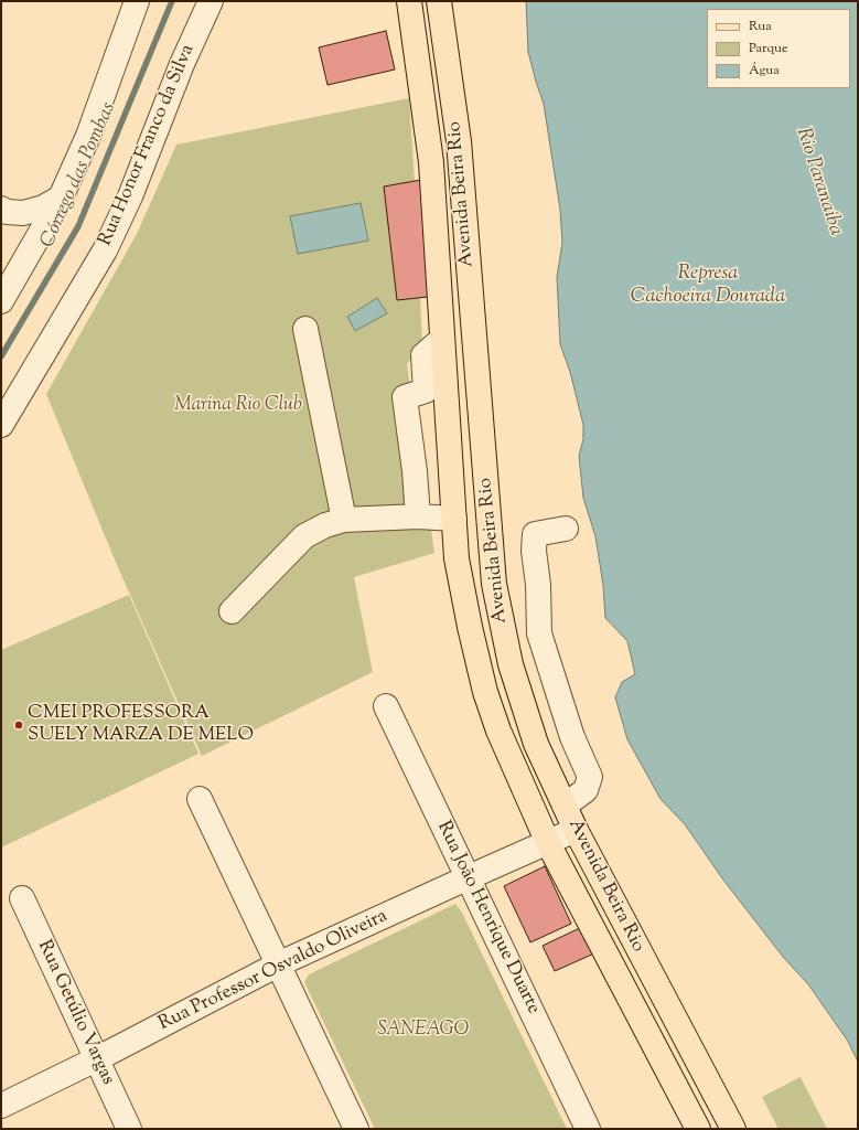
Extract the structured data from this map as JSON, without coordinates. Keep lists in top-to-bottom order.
{
  "streets": {
    "main road": ["Avenida Beira Rio"],
    "street": [
      "Rua Honor Franco da Silva",
      "Rua João Henrique Duarte",
      "Rua Professor Osvaldo Oliveira",
      "Rua Getúlio Vargas"
    ]
  },
  "crossings": [
    ["Avenida Beira Rio", "Rua Professor Osvaldo Oliveira"],
    ["Rua João Henrique Duarte", "Rua Professor Osvaldo Oliveira"],
    ["Rua Professor Osvaldo Oliveira", "Rua Getúlio Vargas"]
  ],
  "water": ["Córrego das Pombas", "Rio Paranaíba", "Represa Cachoeira Dourada"],
  "parks": ["Marina Rio Club", "SANEAGO"],
  "places": ["CMEI PROFESSORA SUELY MARZA DE MELO"],
  "legend": ["Rua", "Parque", "Água"]
}
